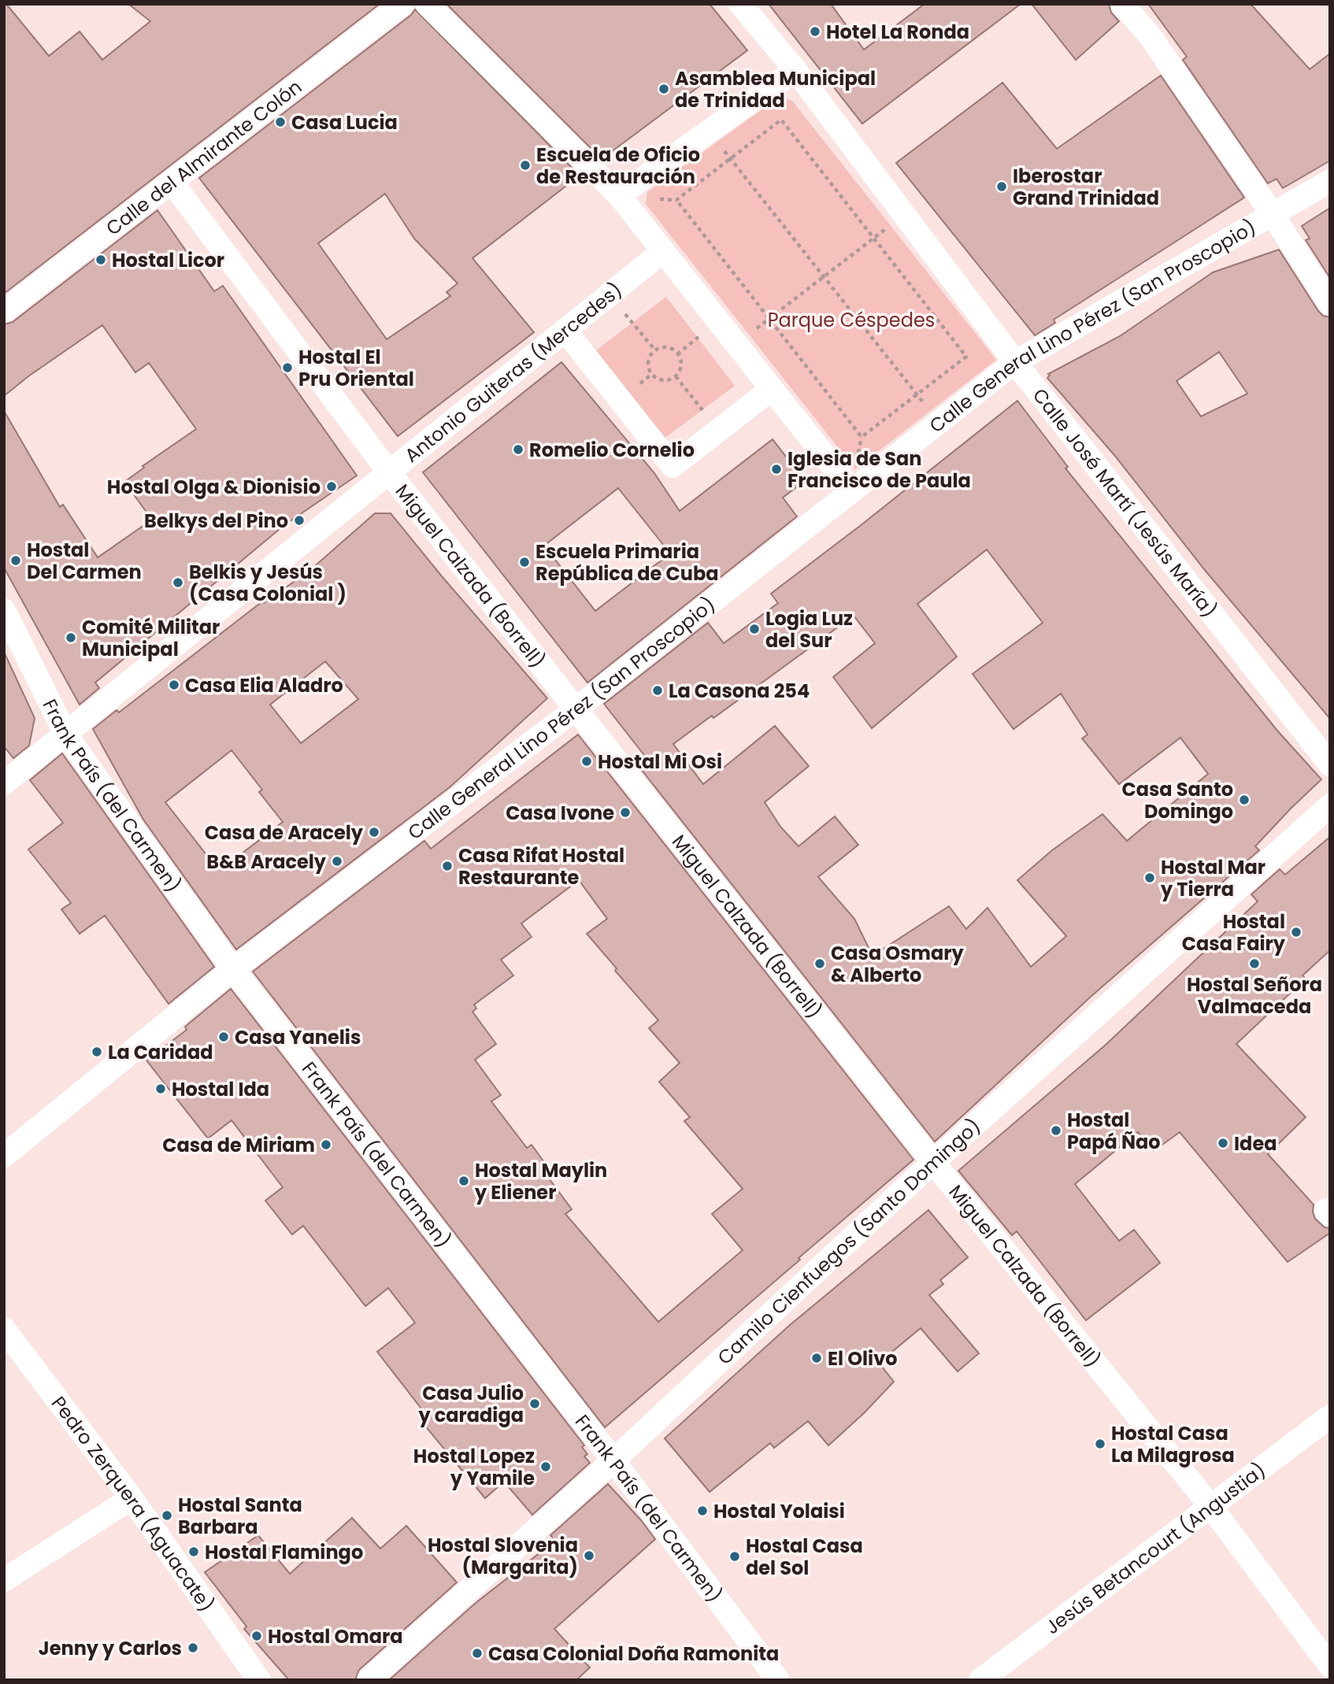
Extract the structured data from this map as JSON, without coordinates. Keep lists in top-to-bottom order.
{
  "streets": {
    "street": [
      "Calle del Almirante Colón",
      "Calle General Lino Pérez (San Proscopio)",
      "Antonio Guiteras (Mercedes)",
      "Calle José Martí (Jesús María)",
      "Miguel Calzada (Borrell)",
      "Frank País (del Carmen)",
      "Camilo Cienfuegos (Santo Domingo)",
      "Pedro Zerquera (Aguacate)",
      "Jesús Betancourt (Angustia)"
    ]
  },
  "crossings": [
    ["Calle del Almirante Colón", "Miguel Calzada (Borrell)"],
    ["Calle General Lino Pérez (San Proscopio)", "Calle José Martí (Jesús María)"],
    ["Calle General Lino Pérez (San Proscopio)", "Miguel Calzada (Borrell)"],
    ["Calle General Lino Pérez (San Proscopio)", "Frank País (del Carmen)"],
    ["Antonio Guiteras (Mercedes)", "Miguel Calzada (Borrell)"],
    ["Antonio Guiteras (Mercedes)", "Frank País (del Carmen)"],
    ["Miguel Calzada (Borrell)", "Camilo Cienfuegos (Santo Domingo)"],
    ["Miguel Calzada (Borrell)", "Jesús Betancourt (Angustia)"],
    ["Frank País (del Carmen)", "Camilo Cienfuegos (Santo Domingo)"]
  ],
  "parks": ["Parque Céspedes"],
  "places": [
    "Hotel La Ronda",
    "Asamblea Municipal de Trinidad",
    "Casa Lucia",
    "Escuela de Oficio de Restauración",
    "Iberostar Grand Trinidad",
    "Hostal Licor",
    "Hostal El Pru Oriental",
    "Romelio Cornelio",
    "Iglesia de San Francisco de Paula",
    "Hostal Olga & Dionisio",
    "Belkys del Pino",
    "Hostal Del Carmen",
    "Escuela Primaria República de Cuba",
    "Belkis y Jesús (Casa Colonial )",
    "Logia Luz del Sur",
    "Comité Militar Municipal",
    "Casa Elia Aladro",
    "La Casona 254",
    "Hostal Mi Osi",
    "Casa Santo Domingo",
    "Casa Ivone",
    "Casa de Aracely",
    "B&B Aracely",
    "Casa Rifat Hostal Restaurante",
    "Hostal Mar y Tierra",
    "Hostal Casa Fairy",
    "Casa Osmary & Alberto",
    "Hostal Señora Valmaceda",
    "Casa Yanelis",
    "La Caridad",
    "Hostal Ida",
    "Hostal Papá Ñao",
    "Idea",
    "Casa de Miriam",
    "Hostal Maylin y Eliener",
    "El Olivo",
    "Casa Julio y caradiga",
    "Hostal Casa La Milagrosa",
    "Hostal Lopez y Yamile",
    "Hostal Yolaisi",
    "Hostal Santa Barbara",
    "Hostal Flamingo",
    "Hostal Slovenia (Margarita)",
    "Hostal Casa del Sol",
    "Hostal Omara",
    "Jenny y Carlos",
    "Casa Colonial Doña Ramonita"
  ]
}
